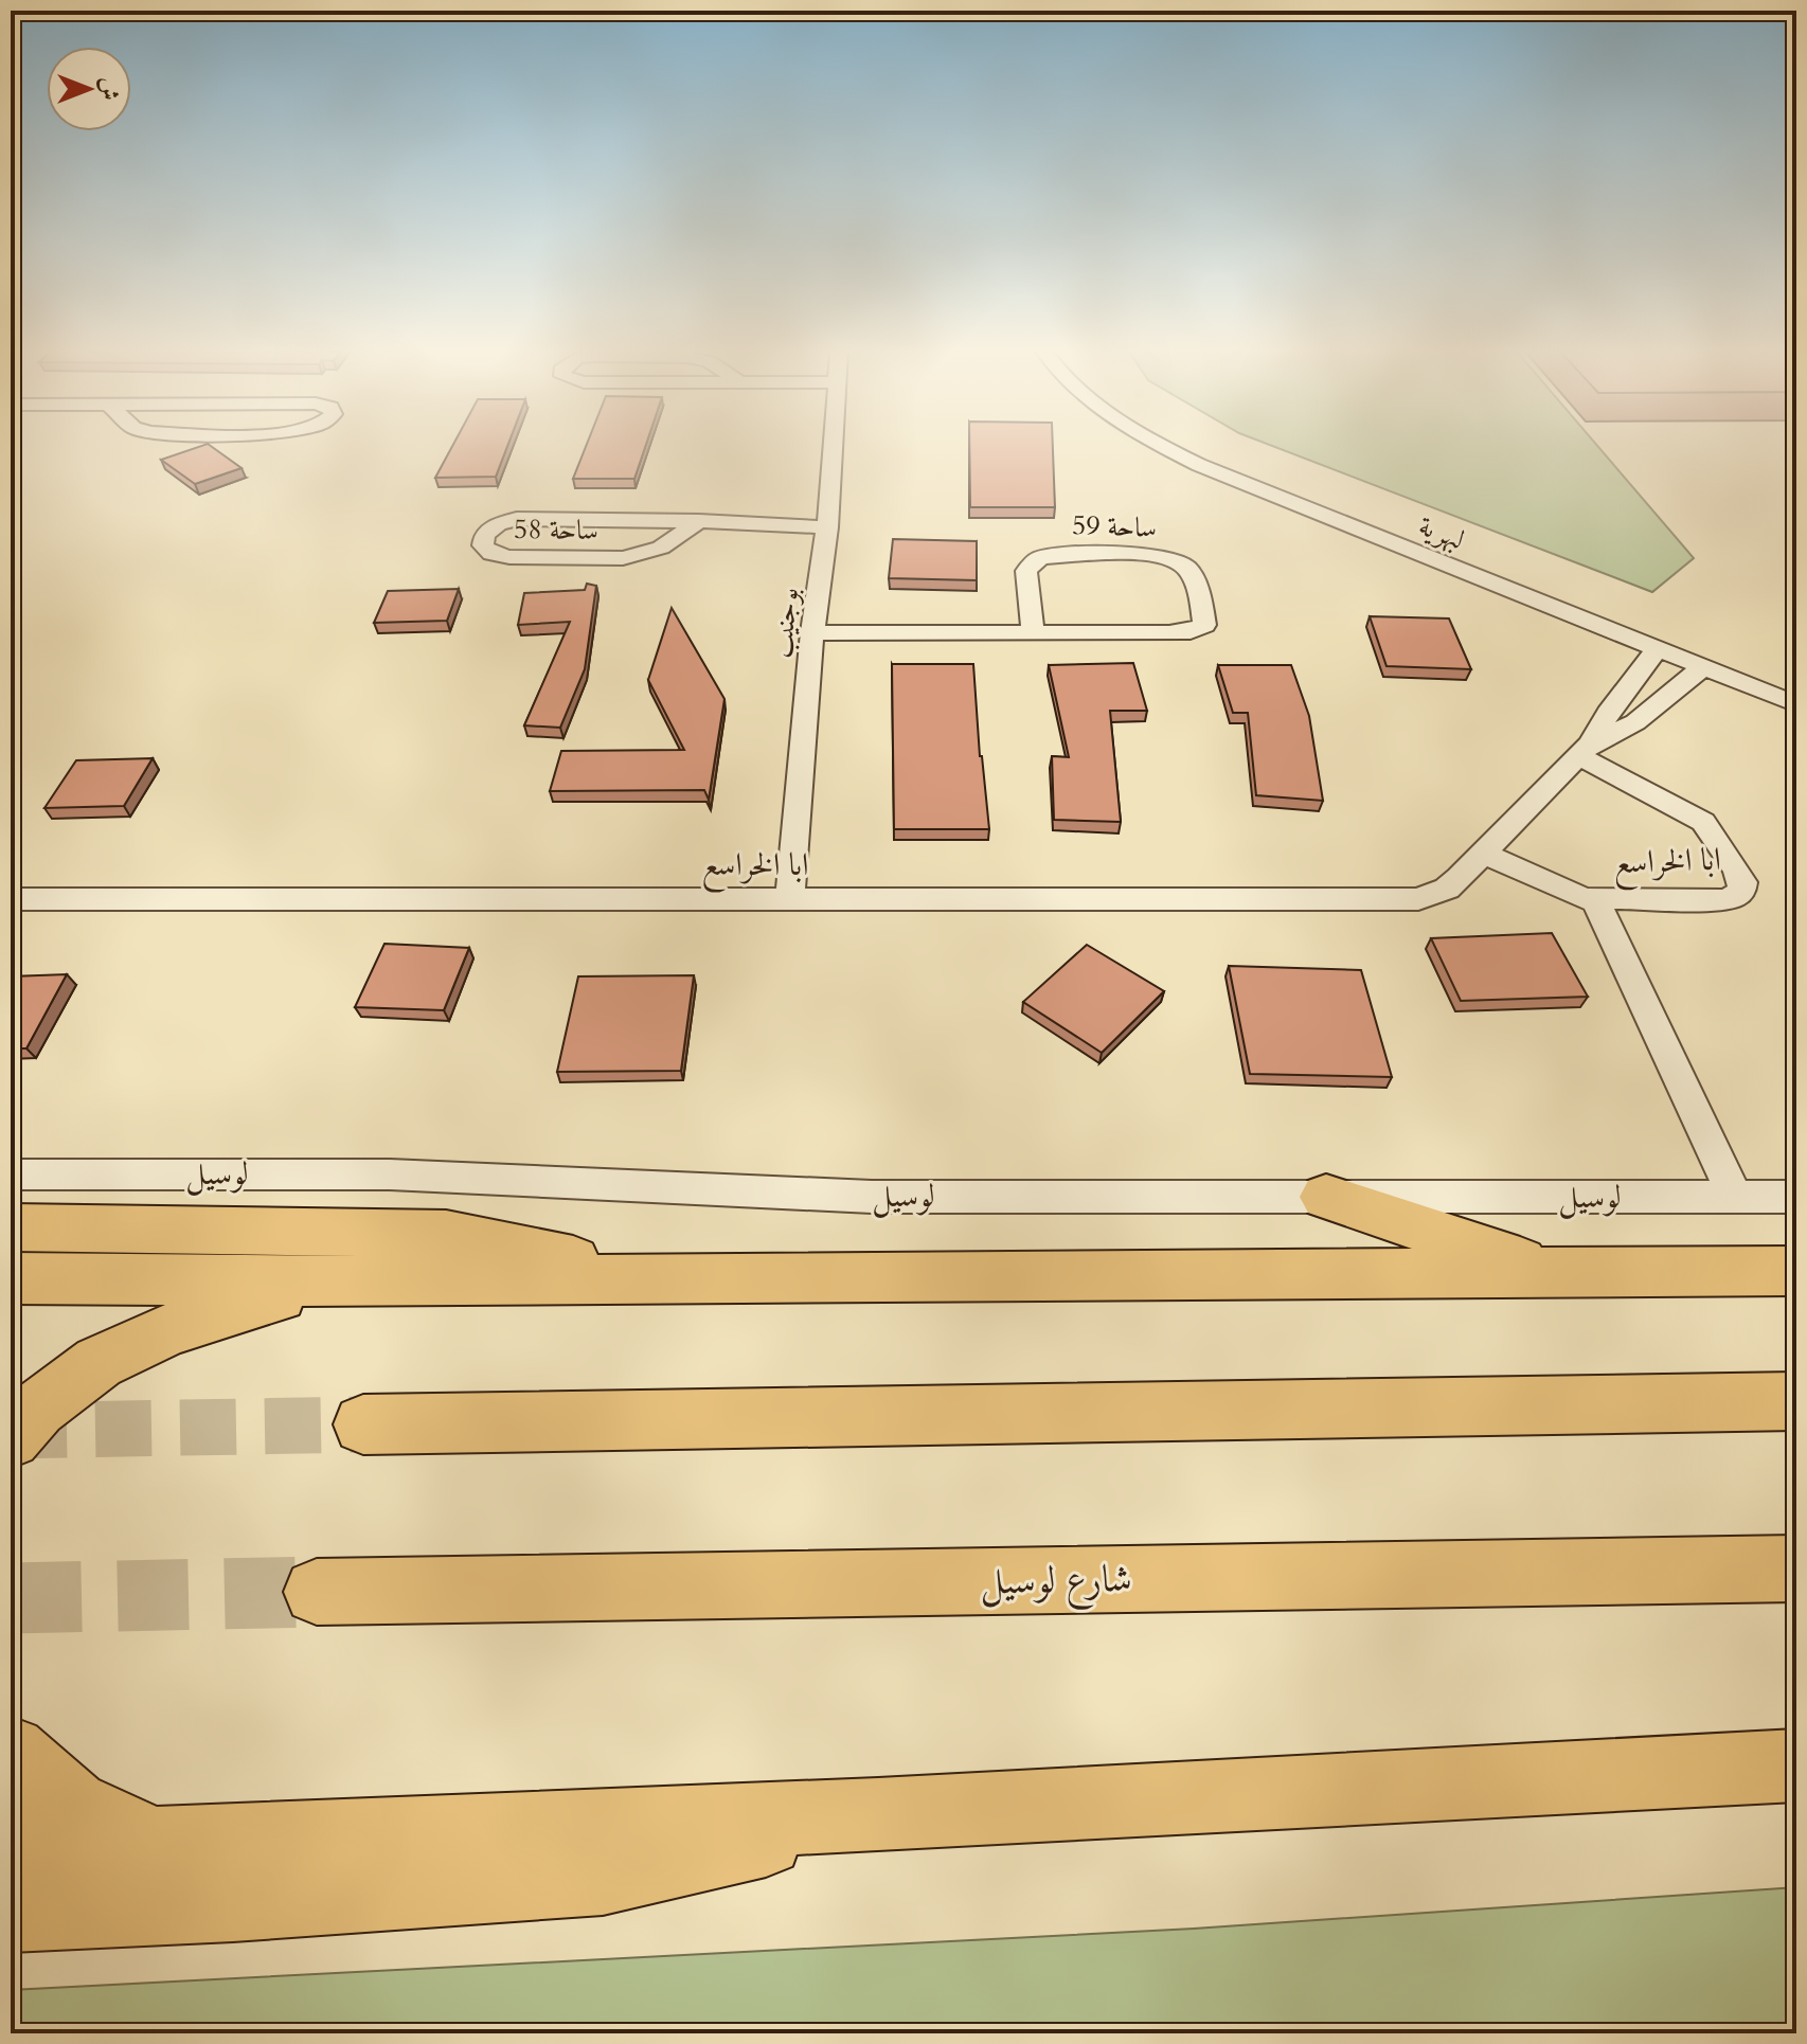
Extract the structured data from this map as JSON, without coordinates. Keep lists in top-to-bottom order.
{
  "streets": {
    "highway": ["شارع لوسيل"],
    "street": [
      "ساحة 59",
      "ساحة 58",
      "لبهرية",
      "بوجنيب",
      "ابا الخراسع",
      "لوسيل"
    ]
  },
  "crossings": [
    ["ساحة 59", "بوجنيب"],
    ["ساحة 58", "بوجنيب"],
    ["لبهرية", "ابا الخراسع"],
    ["بوجنيب", "ابا الخراسع"]
  ],
  "north": "right"
}
